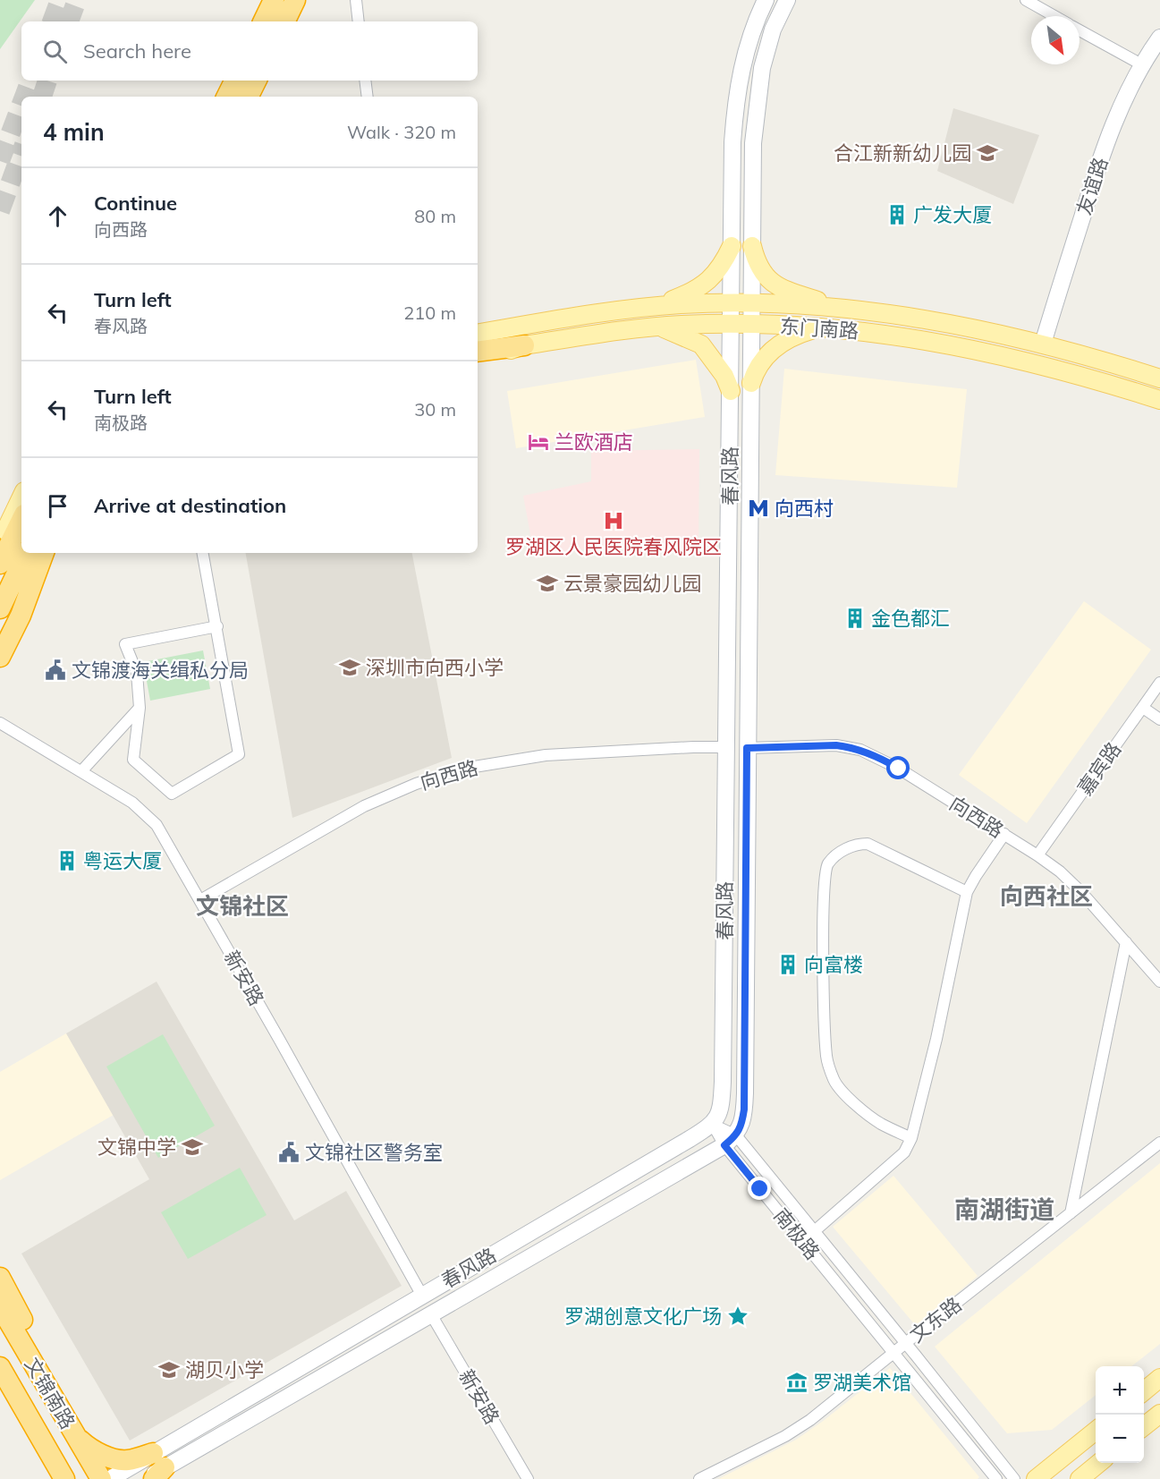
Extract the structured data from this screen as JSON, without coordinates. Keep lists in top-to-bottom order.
{
  "streets": {
    "highway": ["文锦南路"],
    "main road": ["东门南路"],
    "street": [
      "友谊路",
      "春风路",
      "嘉宾路",
      "向西路",
      "新安路",
      "南极路",
      "文东路"
    ]
  },
  "crossings": [
    ["友谊路", "东门南路"],
    ["东门南路", "春风路"],
    ["春风路", "向西路"],
    ["春风路", "新安路"],
    ["春风路", "南极路"],
    ["嘉宾路", "向西路"],
    ["向西路", "新安路"],
    ["南极路", "文东路"]
  ],
  "districts": ["向西社区", "文锦社区", "南湖街道"],
  "places": {
    "school or university": [
      "合江新新幼儿园",
      "云景豪园幼儿园",
      "深圳市向西小学",
      "文锦中学",
      "湖贝小学"
    ],
    "building": [
      "广发大厦",
      "金色都汇",
      "粤运大厦",
      "向富楼"
    ],
    "hotel": ["兰欧酒店"],
    "metro station": ["向西村"],
    "hospital": ["罗湖区人民医院春风院区"],
    "public building": ["文锦渡海关缉私分局", "文锦社区警务室"],
    "place": ["罗湖创意文化广场"],
    "museum": ["罗湖美术馆"]
  },
  "north": "bottom right",
  "page": {
    "search": "Search here",
    "heading": ["4 min", "Walk · 320 m"],
    "list": [
      ["Continue", "向西路", "80 m"],
      ["Turn left", "春风路", "210 m"],
      ["Turn left", "南极路", "30 m"],
      "Arrive at destination"
    ],
    "map_buttons": ["+", "−"]
  }
}
